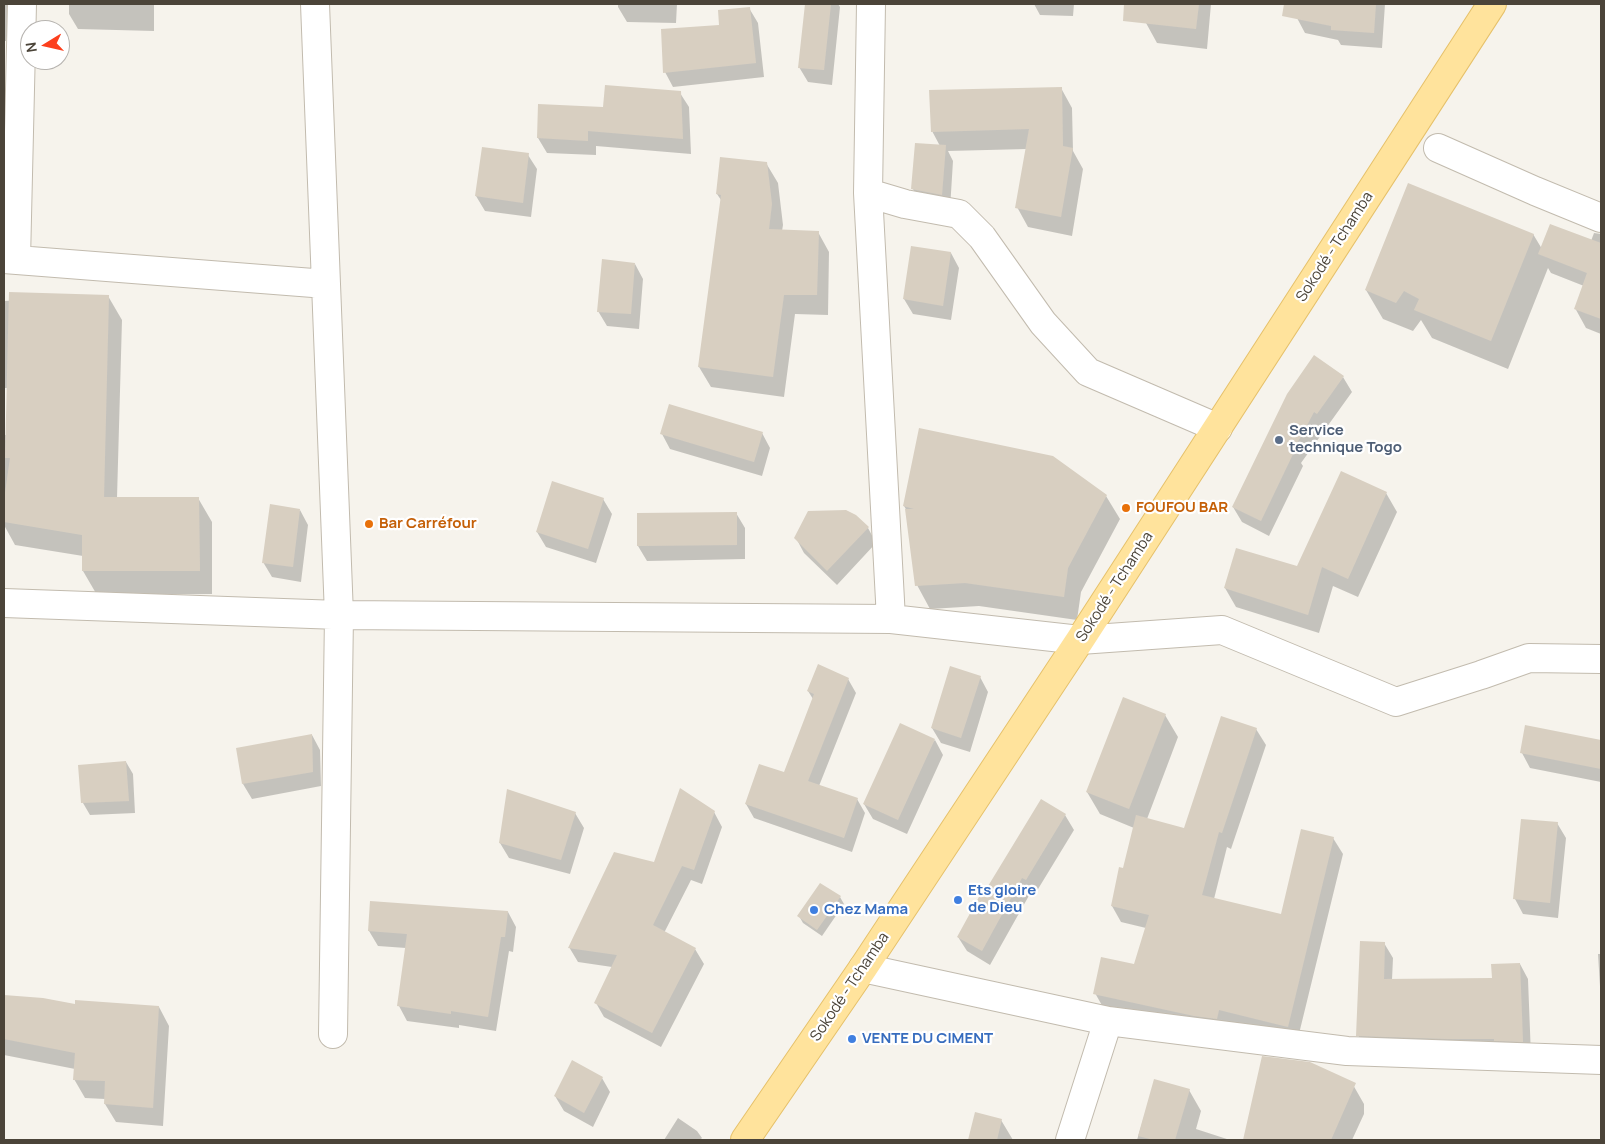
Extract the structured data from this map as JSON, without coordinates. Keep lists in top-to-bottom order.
{
  "streets": {
    "main road": ["Sokodé - Tchamba"]
  },
  "places": [
    "Service technique Togo",
    "FOUFOU BAR",
    "Bar Carréfour",
    "Ets gloire de Dieu",
    "Chez Mama",
    "VENTE DU CIMENT"
  ],
  "north": "left"
}
